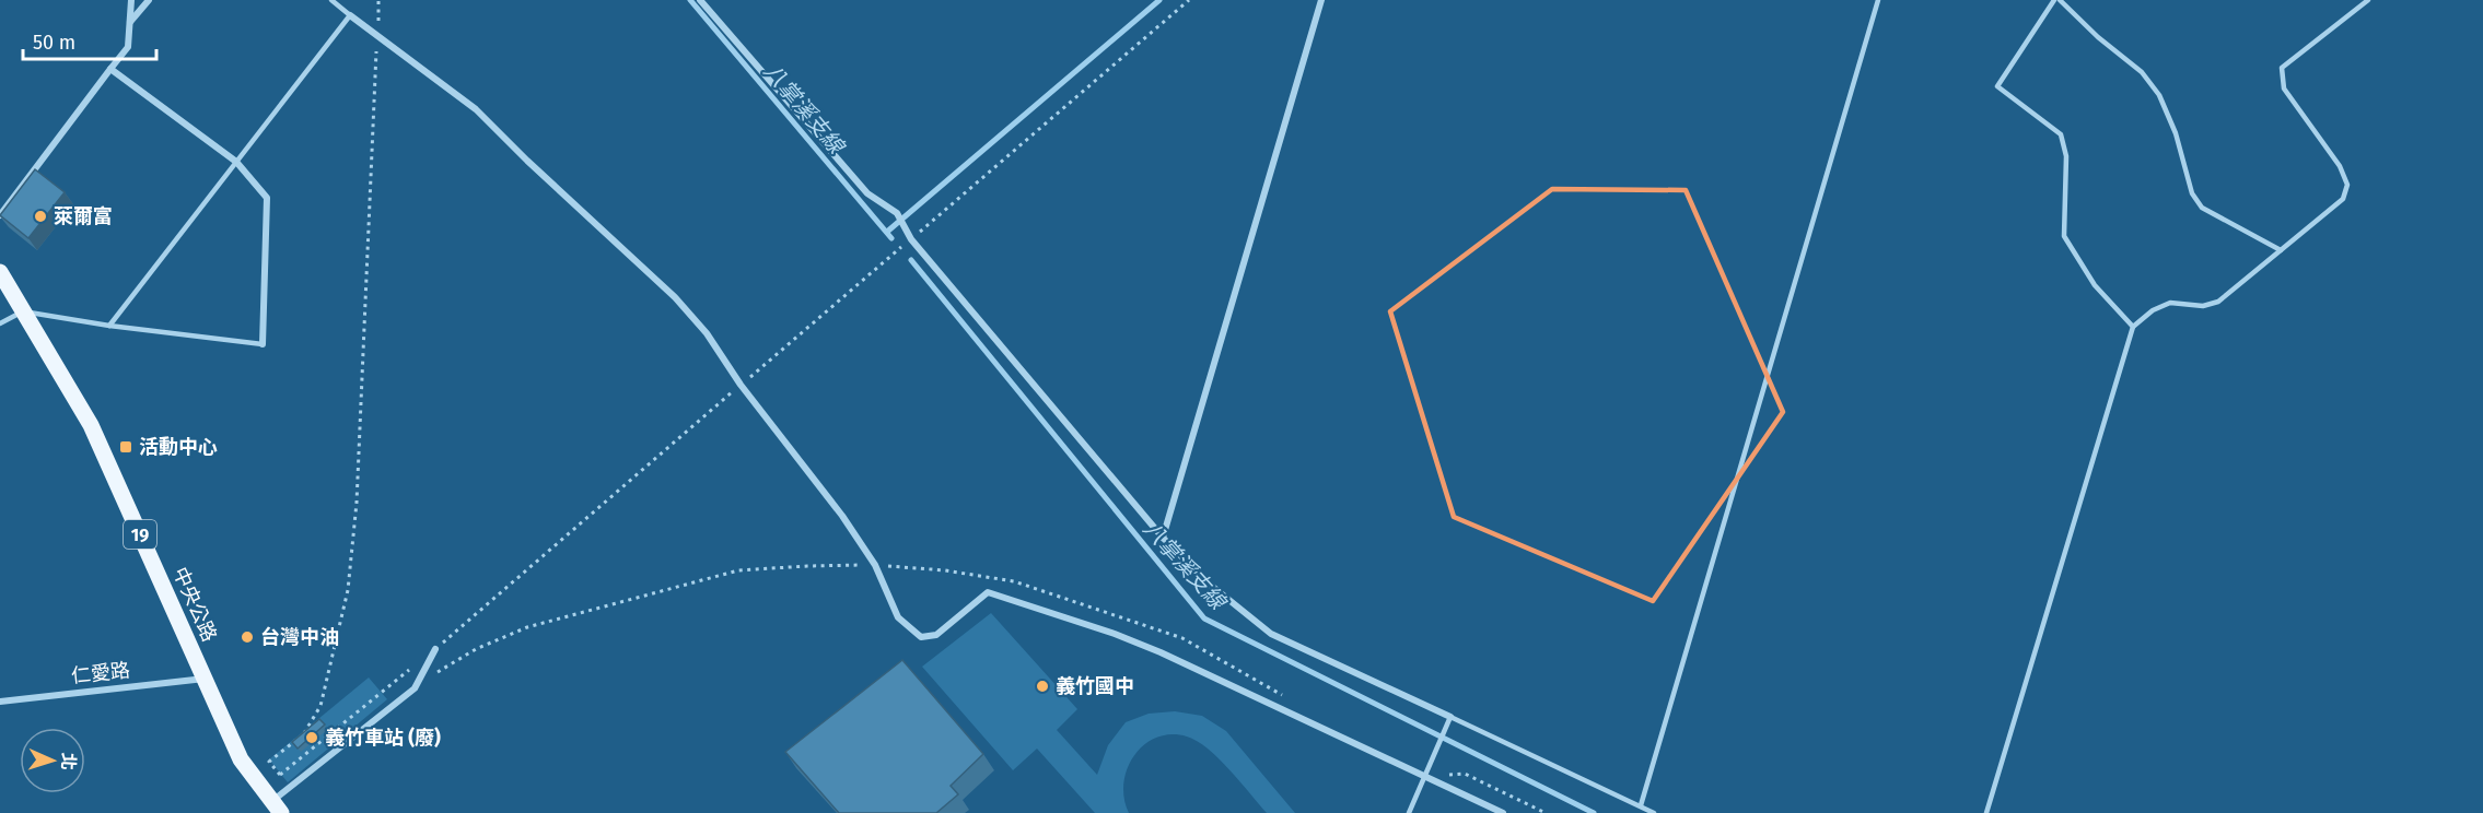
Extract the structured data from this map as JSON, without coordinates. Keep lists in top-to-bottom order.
{
  "streets": {
    "main road": ["19", "中央公路"],
    "street": ["仁愛路"]
  },
  "crossings": [
    ["中央公路", "仁愛路"]
  ],
  "water": ["八掌溪支線"],
  "places": {
    "other": [
      "萊爾富",
      "台灣中油",
      "義竹國中",
      "義竹車站 (廢)"
    ],
    "transit": ["活動中心"]
  },
  "scale_bar": "50 m",
  "north": "right"
}
